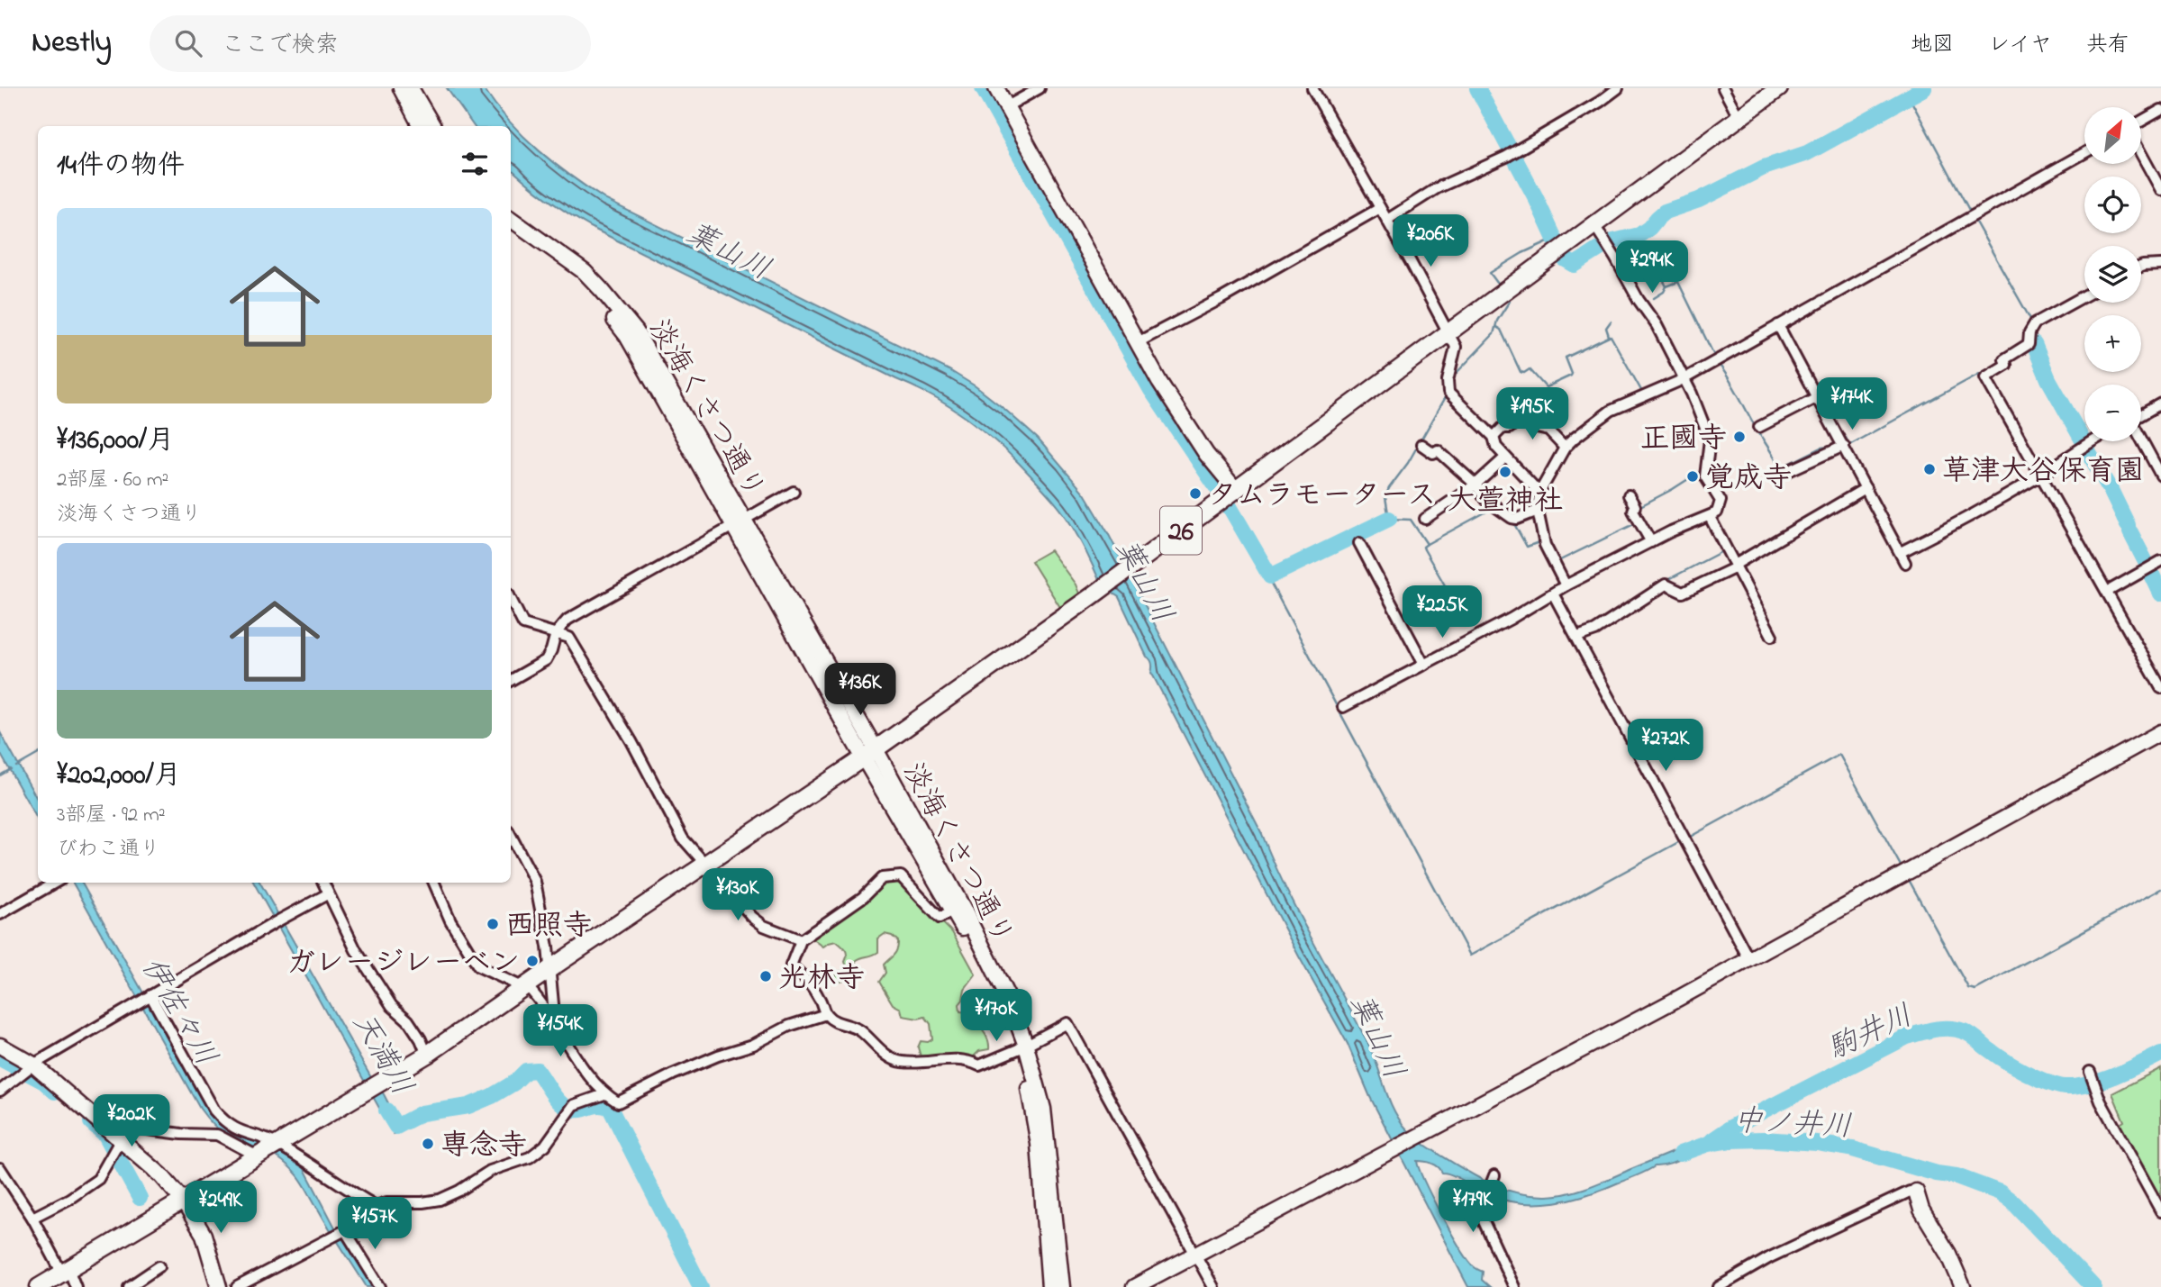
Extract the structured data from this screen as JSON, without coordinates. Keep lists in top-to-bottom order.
{
  "streets": {
    "main road": ["26"],
    "street": ["淡海くさつ通り"]
  },
  "crossings": [
    ["淡海くさつ通り", "26"]
  ],
  "water": [
    "葉山川",
    "伊佐々川",
    "駒井川",
    "天満川",
    "中ノ井川"
  ],
  "places": [
    "正國寺",
    "草津大谷保育園",
    "大萱神社",
    "覚成寺",
    "タムラモータース",
    "西照寺",
    "ガレージレーベン",
    "光林寺",
    "専念寺"
  ],
  "north": "top right",
  "page": {
    "header": "Nestly",
    "search": "ここで検索",
    "nav": ["地図", "レイヤ", "共有"],
    "map_buttons": ["+", "−"],
    "heading": "14件の物件",
    "list": [
      {
        "name": "¥136,000/月",
        "note": "2部屋 · 60 m² · 淡海くさつ通り"
      },
      {
        "name": "¥202,000/月",
        "note": "3部屋 · 92 m² · びわこ通り"
      }
    ],
    "price": [
      "¥206K",
      "¥294K",
      "¥174K",
      "¥195K",
      "¥225K",
      "¥136K",
      "¥272K",
      "¥130K",
      "¥170K",
      "¥154K",
      "¥202K",
      "¥179K",
      "¥249K",
      "¥157K"
    ]
  }
}
